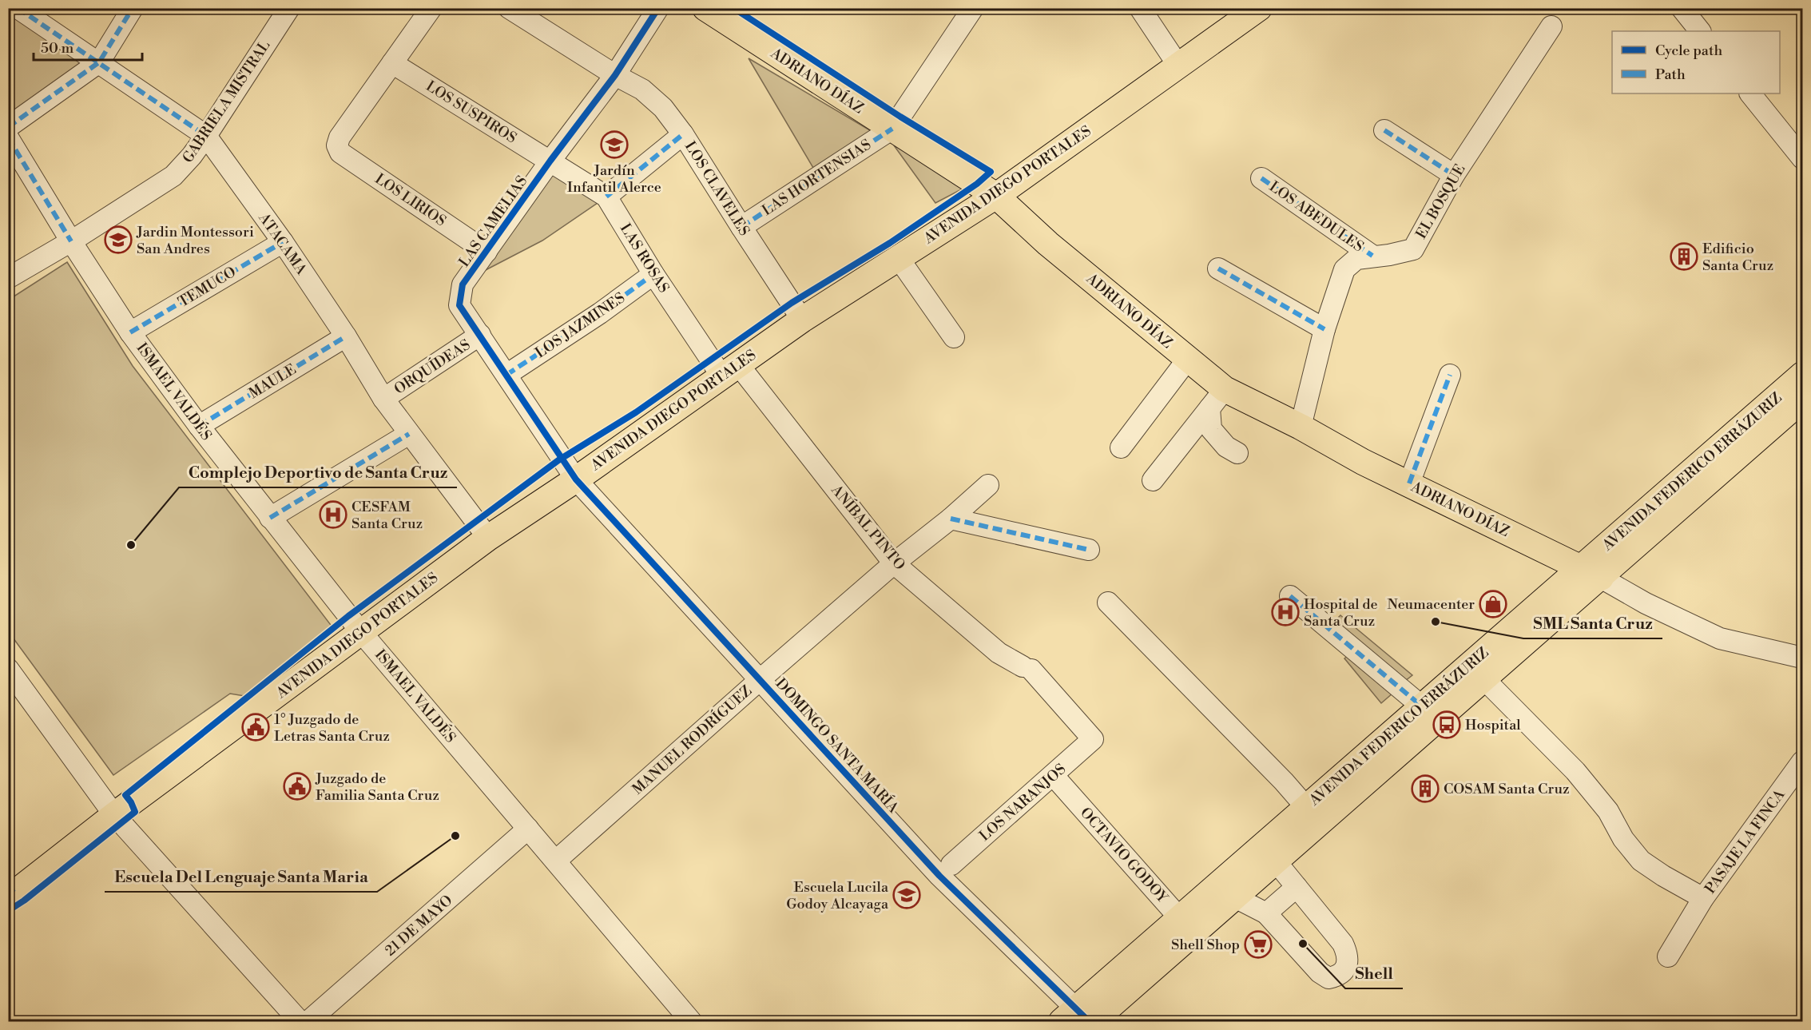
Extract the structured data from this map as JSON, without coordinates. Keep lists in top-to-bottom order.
{
  "streets": {
    "main road": ["ADRIANO DÍAZ", "AVENIDA DIEGO PORTALES", "AVENIDA FEDERICO ERRÁZURIZ"],
    "street": [
      "GABRIELA MISTRAL",
      "LOS SUSPIROS",
      "LAS HORTENSIAS",
      "LOS CLAVELES",
      "LOS LIRIOS",
      "EL BOSQUE",
      "LOS ABEDULES",
      "LAS CAMELIAS",
      "ATACAMA",
      "LAS ROSAS",
      "TEMUCO",
      "LOS JAZMINES",
      "ORQUÍDEAS",
      "MAULE",
      "ISMAEL VALDÉS",
      "ANÍBAL PINTO",
      "MANUEL RODRÍGUEZ",
      "DOMINGO SANTA MARÍA",
      "LOS NARANJOS",
      "PASAJE LA FINCA",
      "OCTAVIO GODOY",
      "21 DE MAYO"
    ]
  },
  "crossings": [
    ["ADRIANO DÍAZ", "LAS HORTENSIAS"],
    ["ADRIANO DÍAZ", "AVENIDA DIEGO PORTALES"],
    ["ADRIANO DÍAZ", "EL BOSQUE"],
    ["ADRIANO DÍAZ", "AVENIDA FEDERICO ERRÁZURIZ"],
    ["GABRIELA MISTRAL", "ATACAMA"],
    ["GABRIELA MISTRAL", "ISMAEL VALDÉS"],
    ["LOS SUSPIROS", "LOS LIRIOS"],
    ["LOS SUSPIROS", "LAS CAMELIAS"],
    ["LOS SUSPIROS", "LAS ROSAS"],
    ["LAS HORTENSIAS", "LOS CLAVELES"],
    ["AVENIDA DIEGO PORTALES", "LOS CLAVELES"],
    ["AVENIDA DIEGO PORTALES", "LAS CAMELIAS"],
    ["AVENIDA DIEGO PORTALES", "ATACAMA"],
    ["AVENIDA DIEGO PORTALES", "LAS ROSAS"],
    ["AVENIDA DIEGO PORTALES", "ISMAEL VALDÉS"],
    ["AVENIDA DIEGO PORTALES", "ANÍBAL PINTO"],
    ["AVENIDA DIEGO PORTALES", "DOMINGO SANTA MARÍA"],
    ["LOS CLAVELES", "LAS CAMELIAS"],
    ["LOS LIRIOS", "LAS CAMELIAS"],
    ["EL BOSQUE", "LOS ABEDULES"],
    ["LAS CAMELIAS", "LAS ROSAS"],
    ["LAS CAMELIAS", "LOS JAZMINES"],
    ["LAS CAMELIAS", "ORQUÍDEAS"],
    ["LAS CAMELIAS", "DOMINGO SANTA MARÍA"],
    ["ATACAMA", "TEMUCO"],
    ["ATACAMA", "ORQUÍDEAS"],
    ["ATACAMA", "MAULE"],
    ["LAS ROSAS", "LOS JAZMINES"],
    ["LAS ROSAS", "ANÍBAL PINTO"],
    ["TEMUCO", "ISMAEL VALDÉS"],
    ["MAULE", "ISMAEL VALDÉS"],
    ["ISMAEL VALDÉS", "MANUEL RODRÍGUEZ"],
    ["ISMAEL VALDÉS", "21 DE MAYO"],
    ["AVENIDA FEDERICO ERRÁZURIZ", "DOMINGO SANTA MARÍA"],
    ["AVENIDA FEDERICO ERRÁZURIZ", "OCTAVIO GODOY"],
    ["ANÍBAL PINTO", "MANUEL RODRÍGUEZ"],
    ["ANÍBAL PINTO", "LOS NARANJOS"],
    ["MANUEL RODRÍGUEZ", "DOMINGO SANTA MARÍA"],
    ["LOS NARANJOS", "OCTAVIO GODOY"]
  ],
  "places": {
    "school or university": ["Jardín Infantil Alerce", "Jardin Montessori San Andres", "Escuela Lucila Godoy Alcayaga"],
    "building": ["Edificio Santa Cruz", "COSAM Santa Cruz"],
    "hospital": ["CESFAM Santa Cruz", "Hospital de Santa Cruz"],
    "other": [
      "Complejo Deportivo de Santa Cruz",
      "SML Santa Cruz",
      "Escuela Del Lenguaje Santa Maria",
      "Shell"
    ],
    "shop": ["Neumacenter"],
    "bus stop": ["Hospital"],
    "public building": ["1° Juzgado de Letras Santa Cruz", "Juzgado de Familia Santa Cruz"],
    "supermarket": ["Shell Shop"]
  },
  "legend": ["Cycle path", "Path"],
  "scale_bar": "50 m"
}
